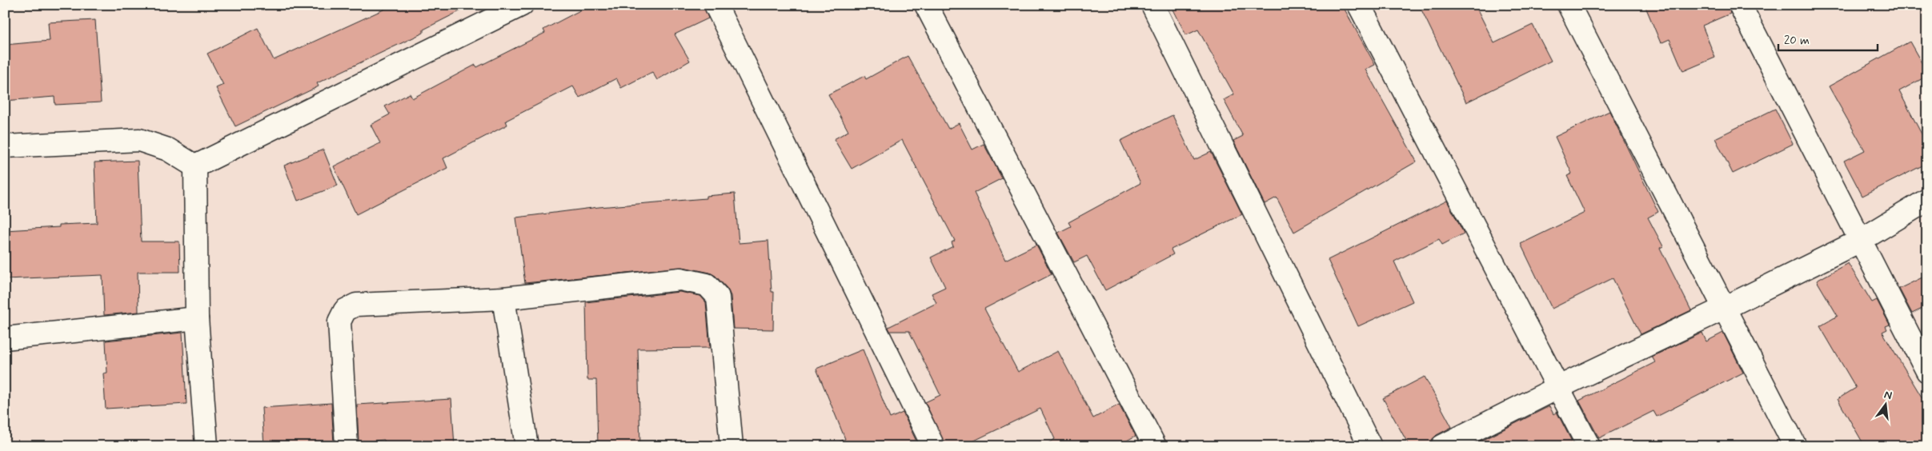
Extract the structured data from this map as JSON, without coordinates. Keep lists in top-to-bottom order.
{
  "scale_bar": "20 m",
  "north": "top"
}
